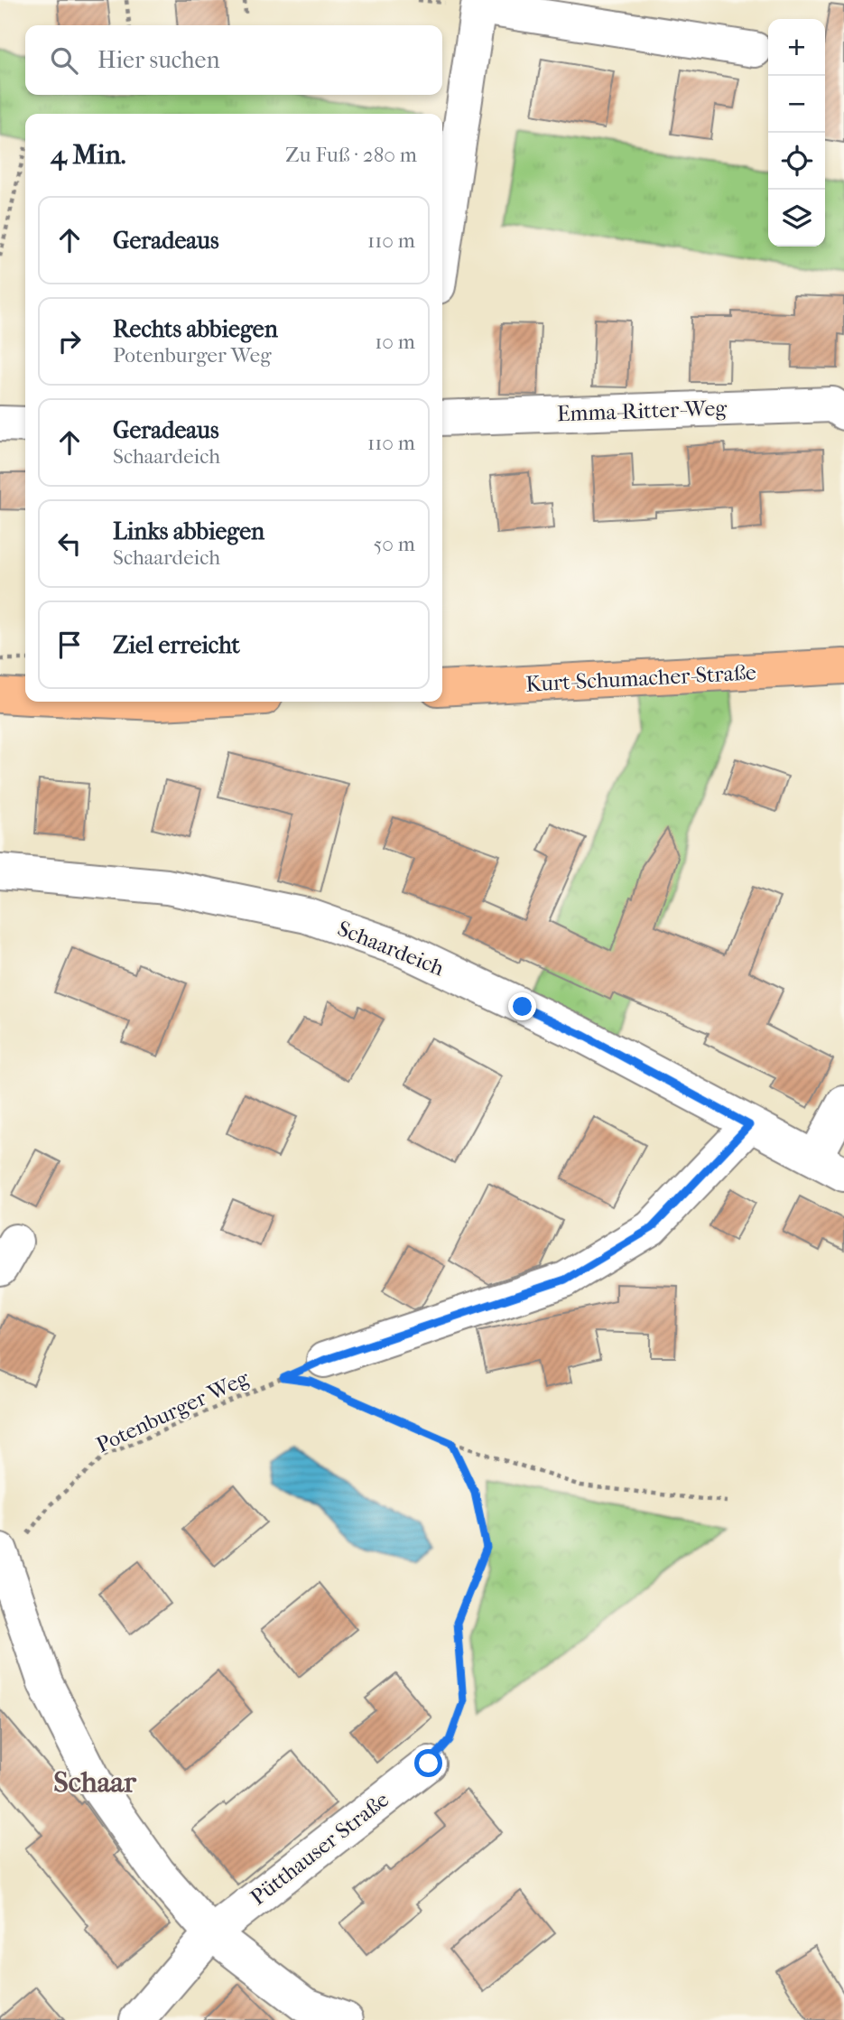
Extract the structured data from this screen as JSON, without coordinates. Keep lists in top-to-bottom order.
{
  "streets": {
    "main road": ["Kurt-Schumacher-Straße"],
    "street": ["Emma-Ritter-Weg", "Schaardeich", "Pütthauser Straße"],
    "path": ["Potenburger Weg"]
  },
  "districts": ["Schaar"],
  "page": {
    "map_buttons": ["+", "−"],
    "search": "Hier suchen",
    "heading": ["4 Min.", "Zu Fuß · 280 m"],
    "list": [
      ["Geradeaus", "110 m"],
      ["Rechts abbiegen", "Potenburger Weg", "10 m"],
      ["Geradeaus", "Schaardeich", "110 m"],
      ["Links abbiegen", "Schaardeich", "50 m"],
      "Ziel erreicht"
    ]
  }
}
